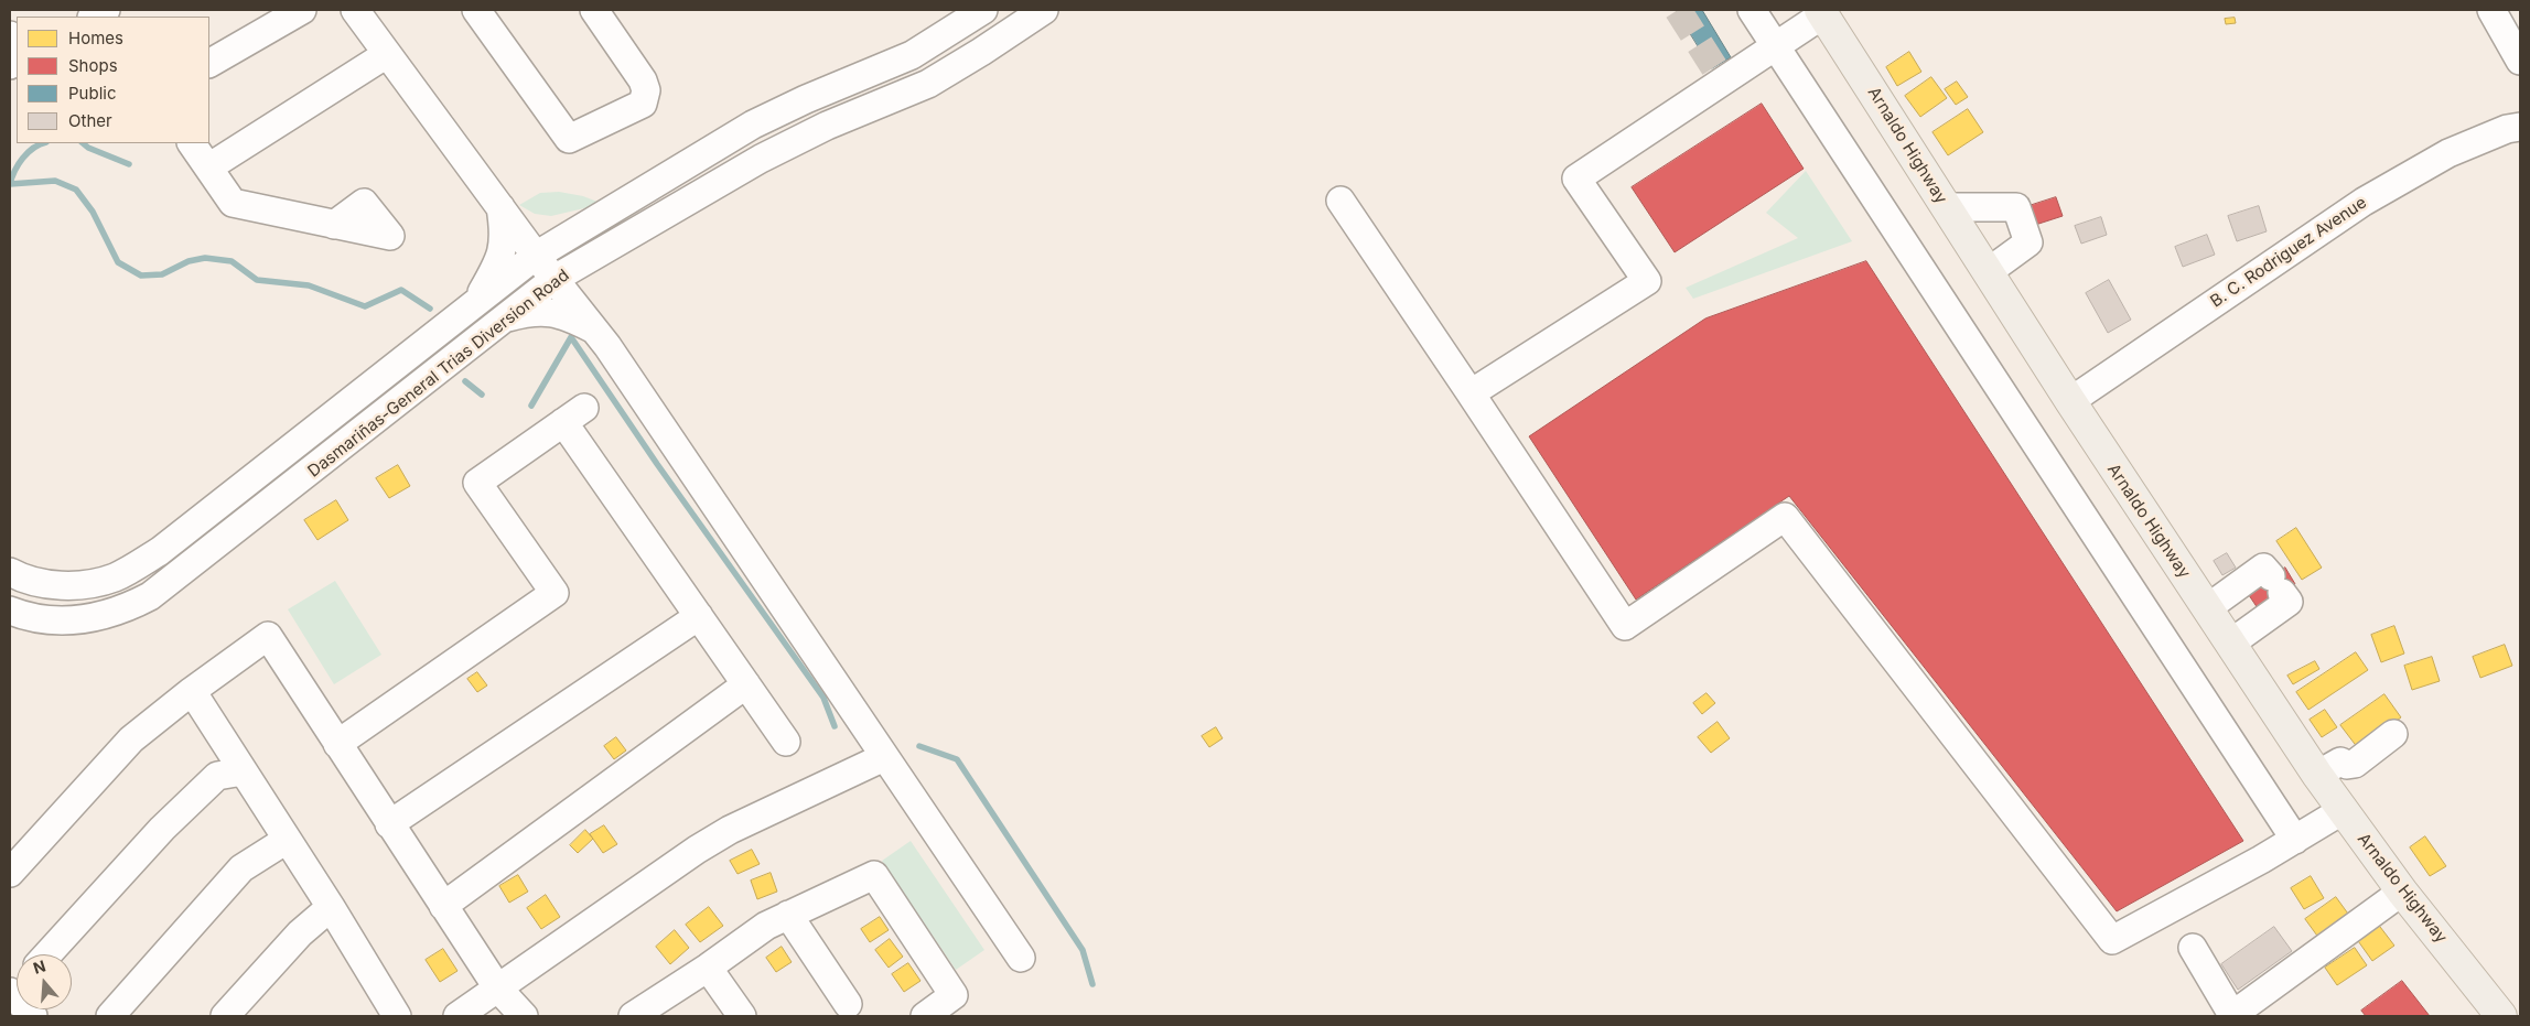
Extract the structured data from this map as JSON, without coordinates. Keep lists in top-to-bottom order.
{
  "streets": {
    "main road": ["Arnaldo Highway"],
    "street": ["B. C. Rodriguez Avenue", "Dasmariñas-General Trias Diversion Road"]
  },
  "crossings": [
    ["Arnaldo Highway", "B. C. Rodriguez Avenue"]
  ],
  "legend": [
    "Homes",
    "Shops",
    "Public",
    "Other"
  ],
  "north": "top"
}
